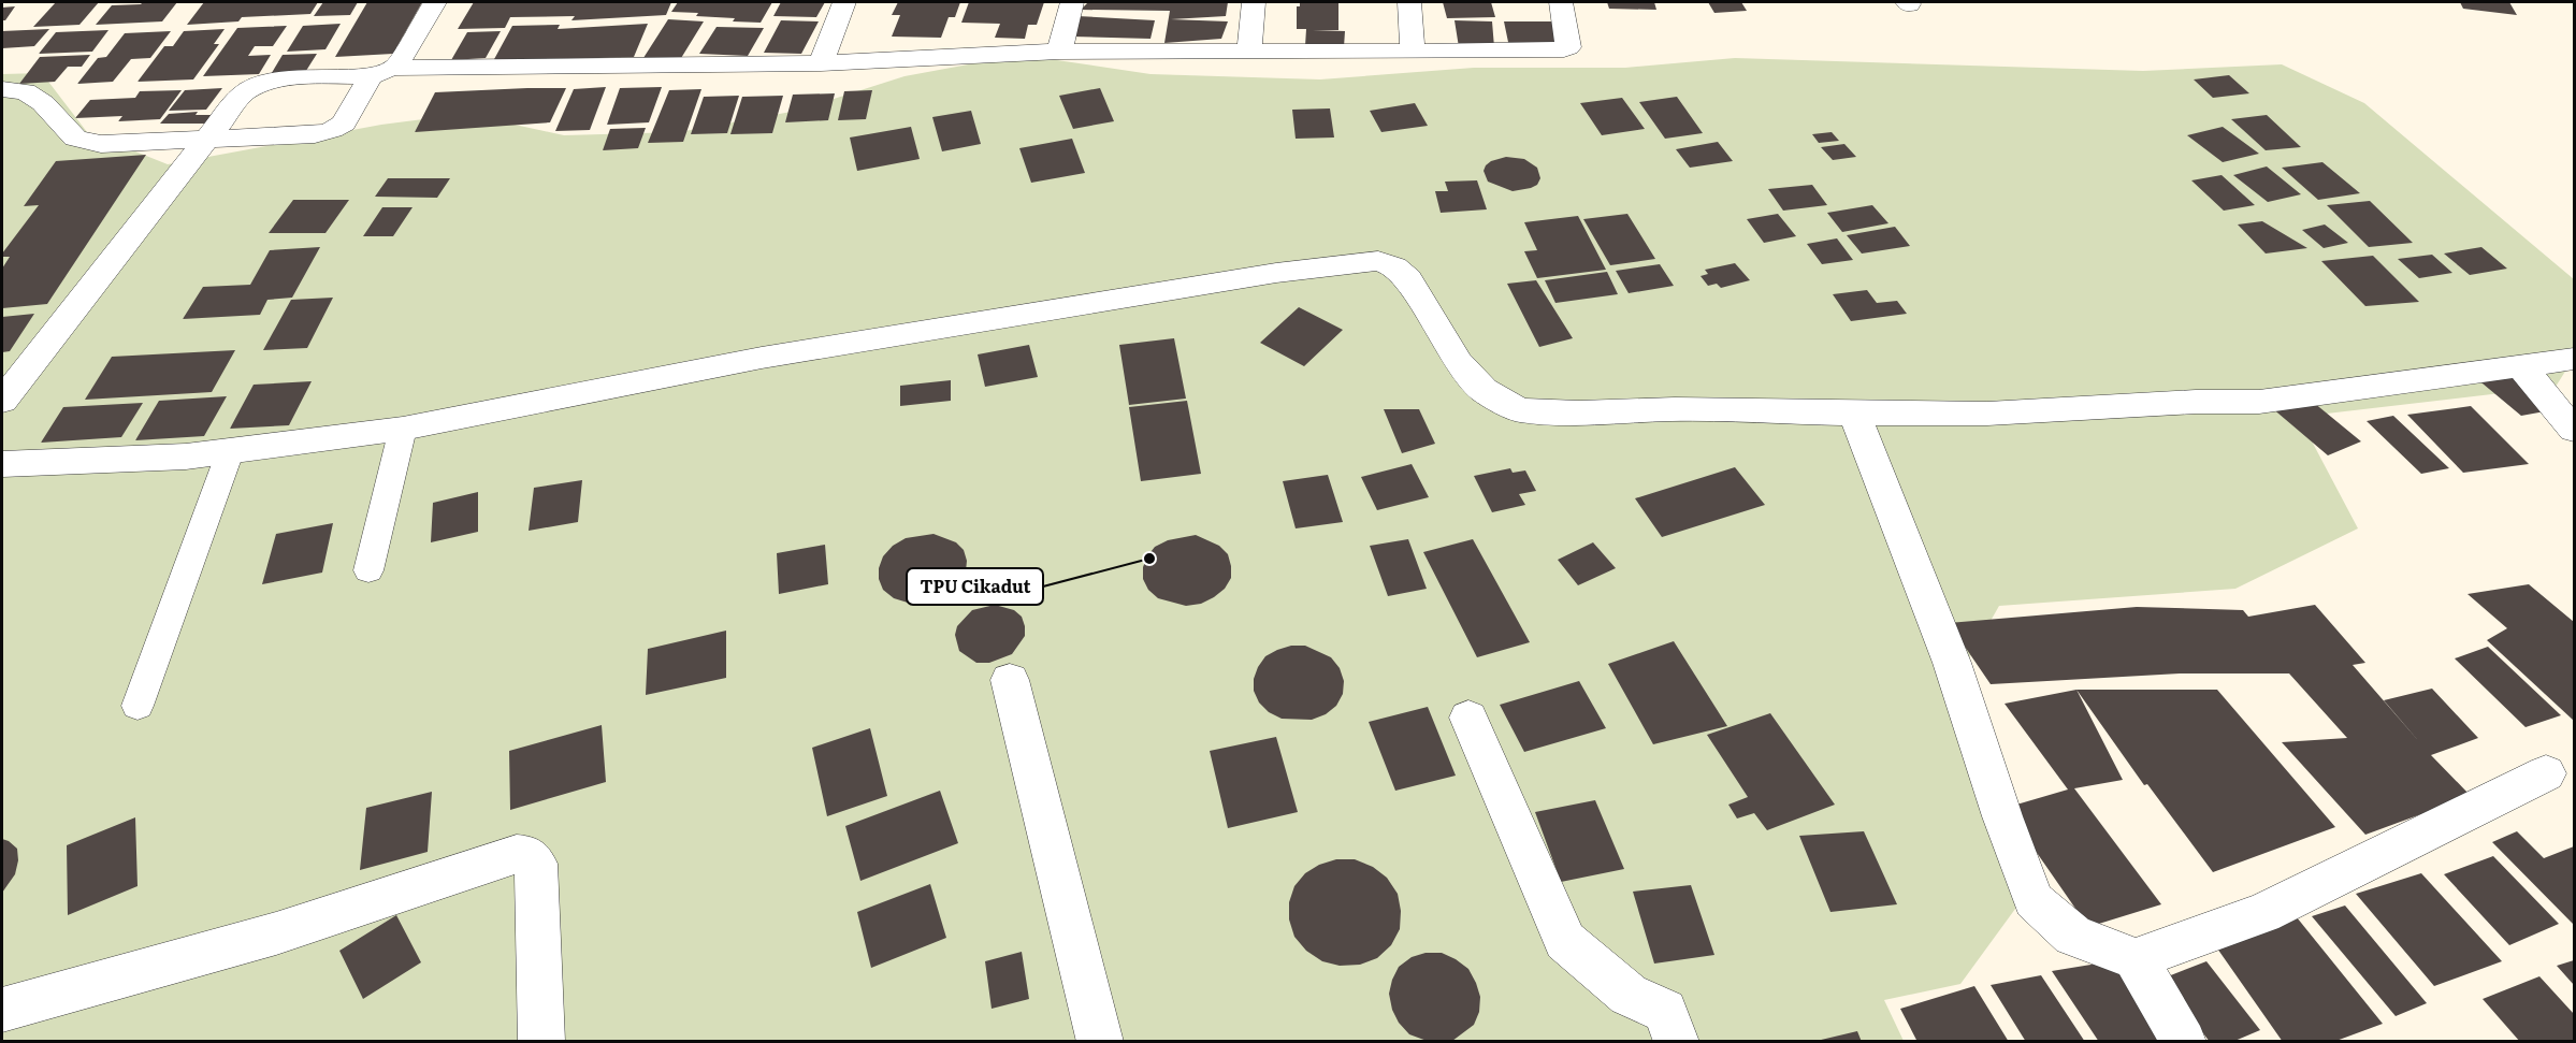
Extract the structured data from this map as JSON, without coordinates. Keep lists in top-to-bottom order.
{
  "places": ["TPU Cikadut"]
}
